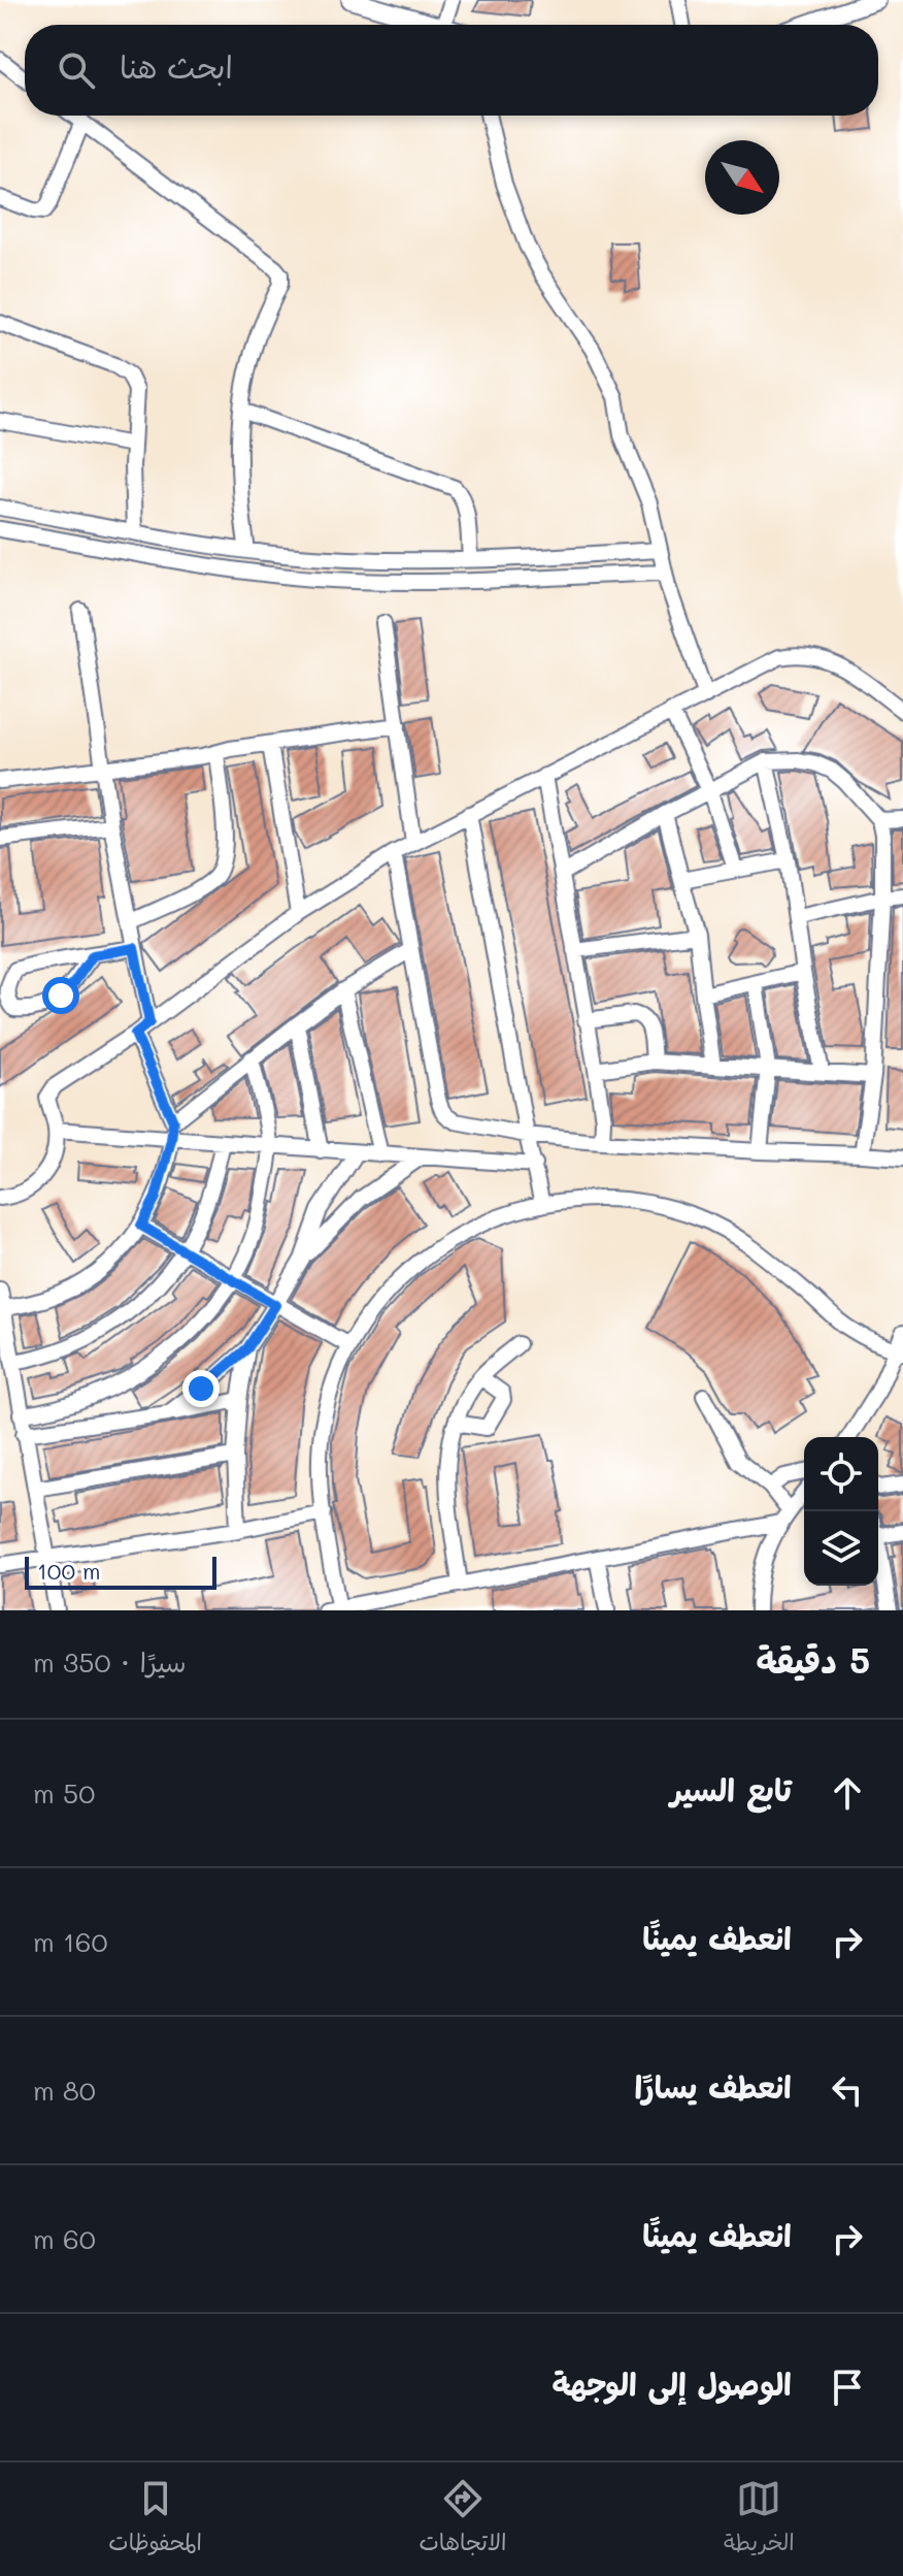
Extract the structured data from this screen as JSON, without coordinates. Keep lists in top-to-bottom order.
{
  "scale_bar": "100 m",
  "north": "bottom right",
  "page": {
    "search": "ابحث هنا",
    "scale": "100 m",
    "heading": ["5 دقيقة", "سيرًا · 350 m"],
    "list": [
      ["تابع السير", "50 m"],
      ["انعطف يمينًا", "160 m"],
      ["انعطف يسارًا", "80 m"],
      ["انعطف يمينًا", "60 m"],
      "الوصول إلى الوجهة"
    ],
    "nav": ["الخريطة", "الاتجاهات", "المحفوظات"]
  }
}
